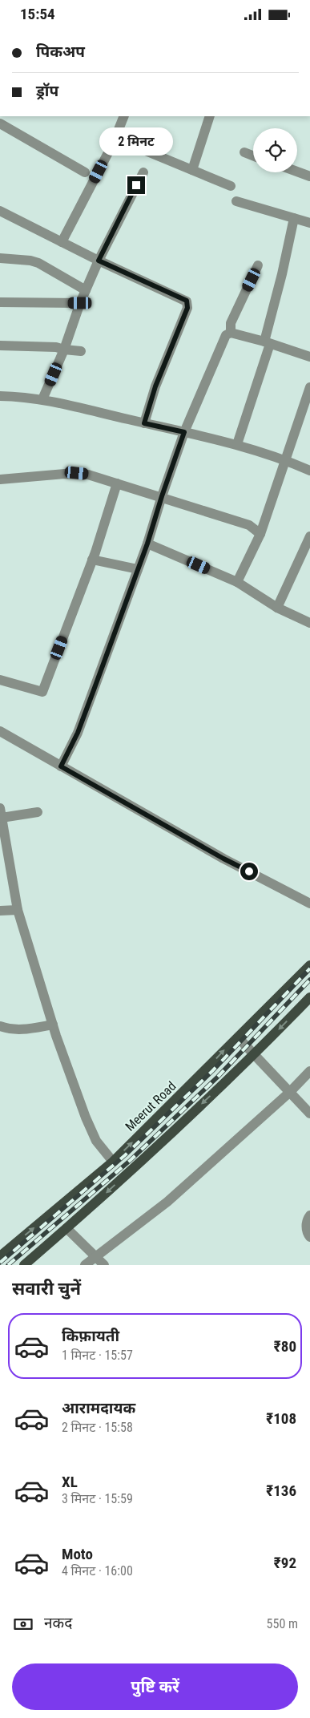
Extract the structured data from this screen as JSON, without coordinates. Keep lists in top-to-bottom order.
{
  "streets": {
    "main road": ["Meerut Road"]
  },
  "page": {
    "status": "15:54",
    "banner": ["पिकअप", "ड्रॉप"],
    "bubble": "2 मिनट",
    "heading": "सवारी चुनें",
    "list": [
      {
        "name": "किफ़ायती",
        "note": "1 मिनट · 15:57",
        "value": "₹80"
      },
      {
        "name": "आरामदायक",
        "note": "2 मिनट · 15:58",
        "value": "₹108"
      },
      {
        "name": "XL",
        "note": "3 मिनट · 15:59",
        "value": "₹136"
      },
      {
        "name": "Moto",
        "note": "4 मिनट · 16:00",
        "value": "₹92"
      }
    ],
    "pay": ["नकद", "550 m"],
    "buttons": "पुष्टि करें"
  }
}
